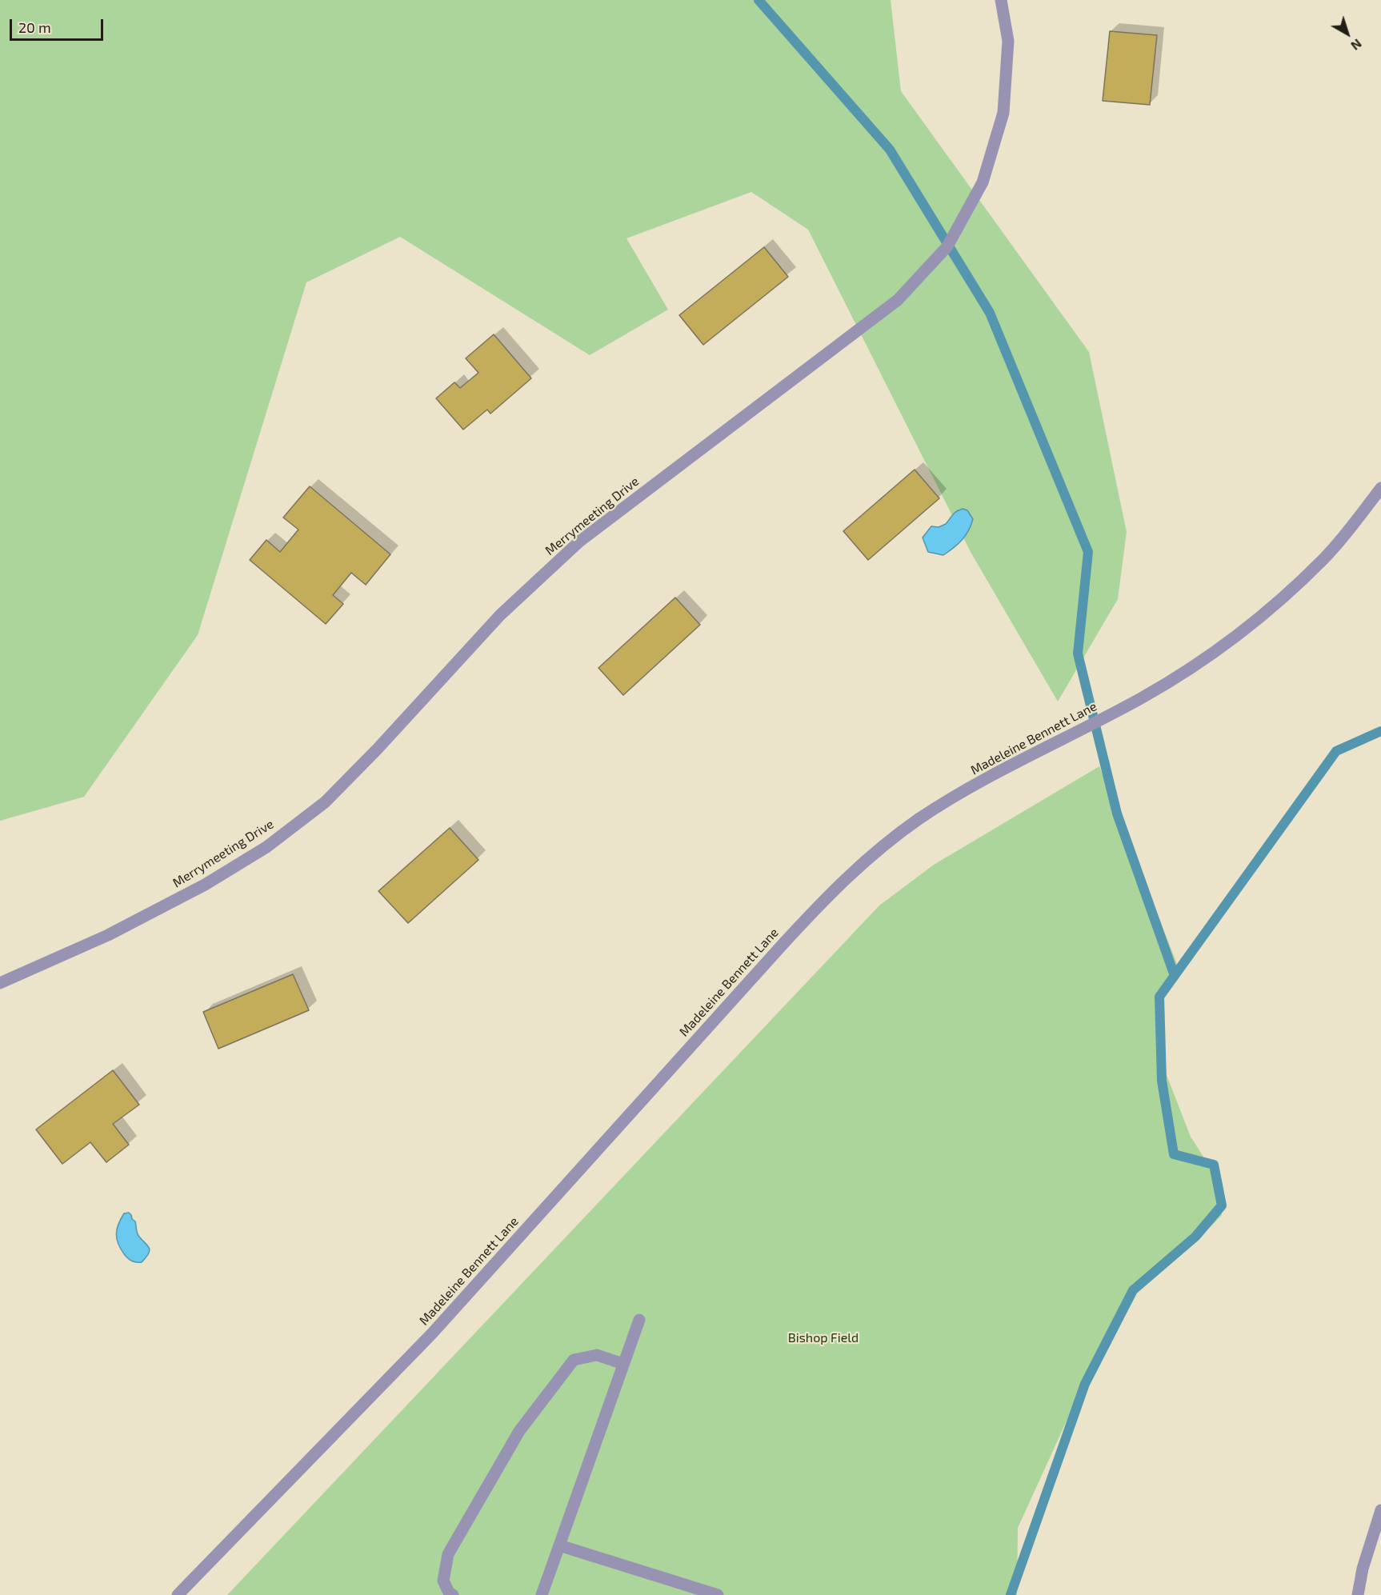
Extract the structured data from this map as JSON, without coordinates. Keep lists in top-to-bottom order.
{
  "streets": {
    "street": ["Merrymeeting Drive", "Madeleine Bennett Lane"]
  },
  "parks": ["Bishop Field"],
  "scale_bar": "20 m",
  "north": "bottom right"
}
